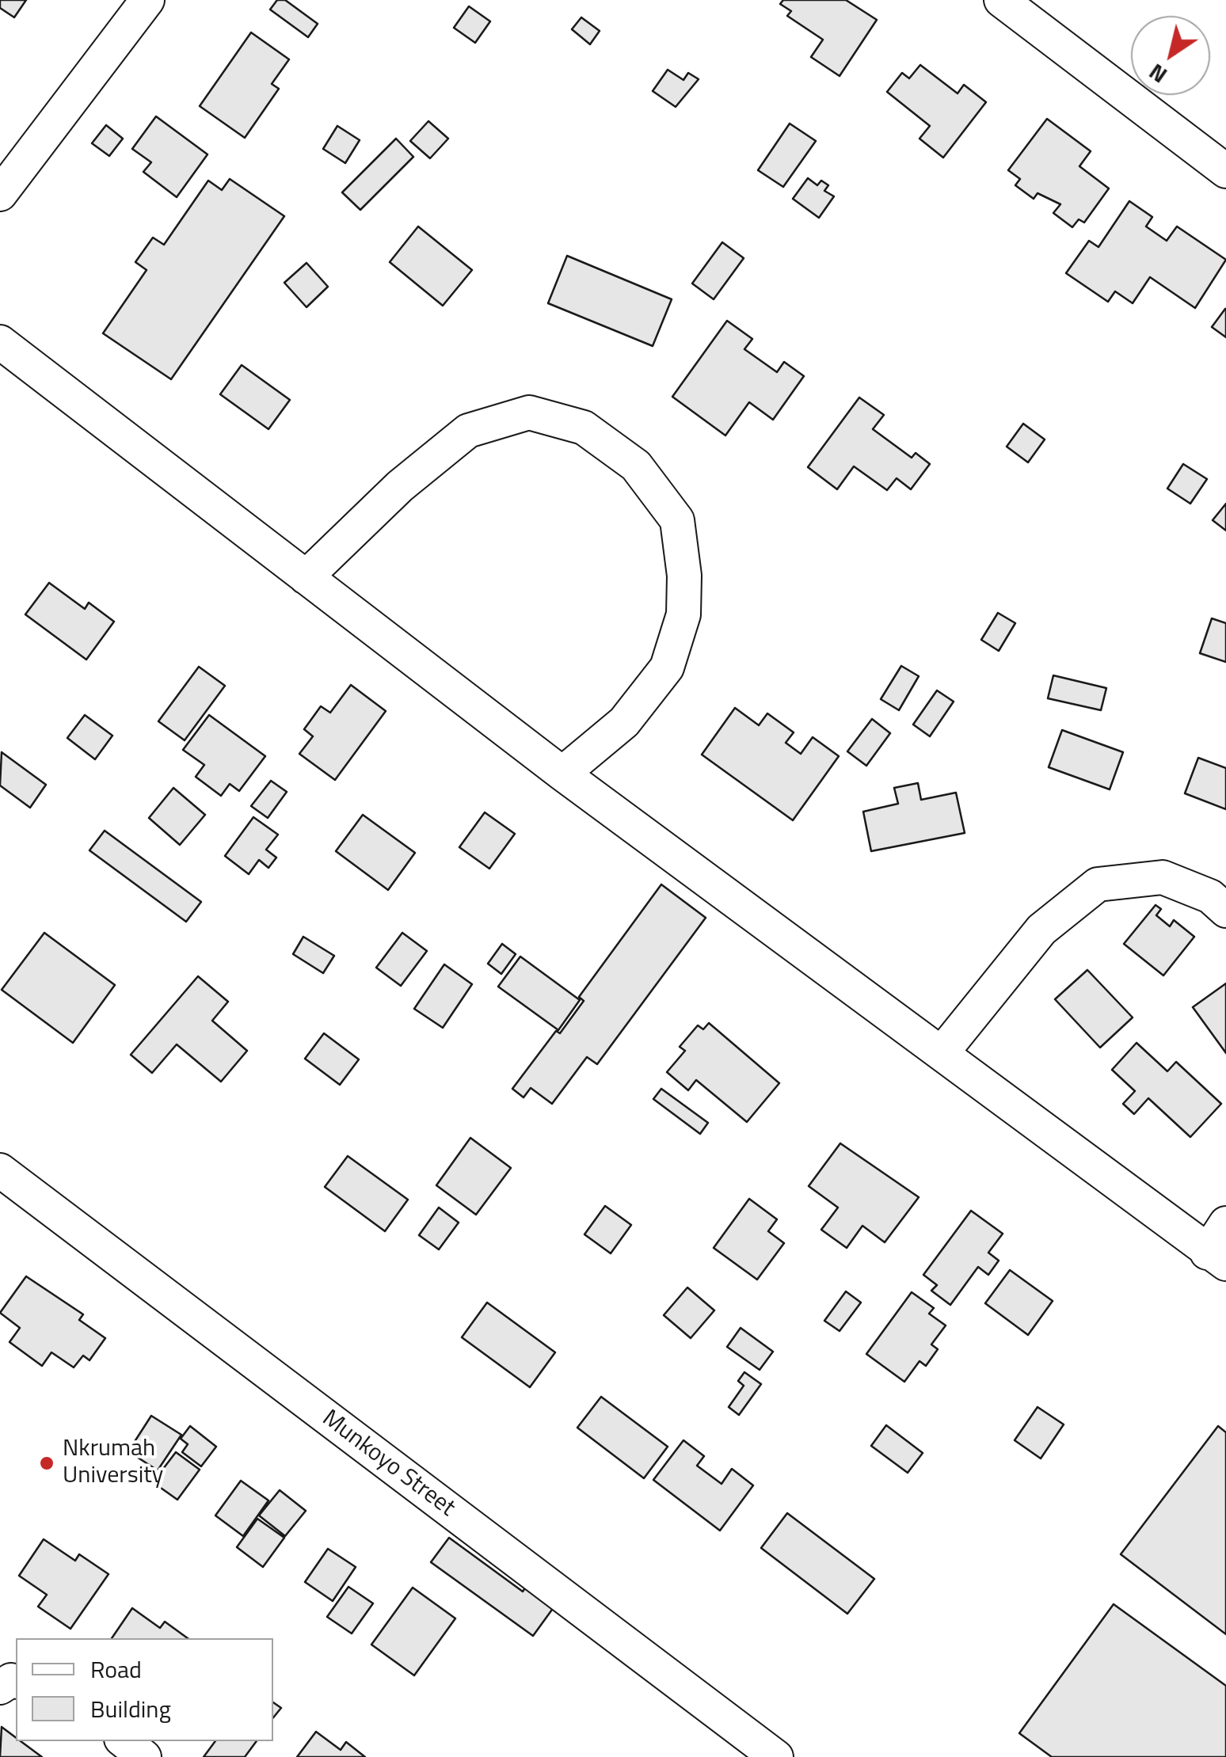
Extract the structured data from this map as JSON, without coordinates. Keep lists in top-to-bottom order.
{
  "streets": {
    "street": ["Munkoyo Street"]
  },
  "places": ["Nkrumah University"],
  "legend": ["Road", "Building"],
  "north": "bottom left"
}
